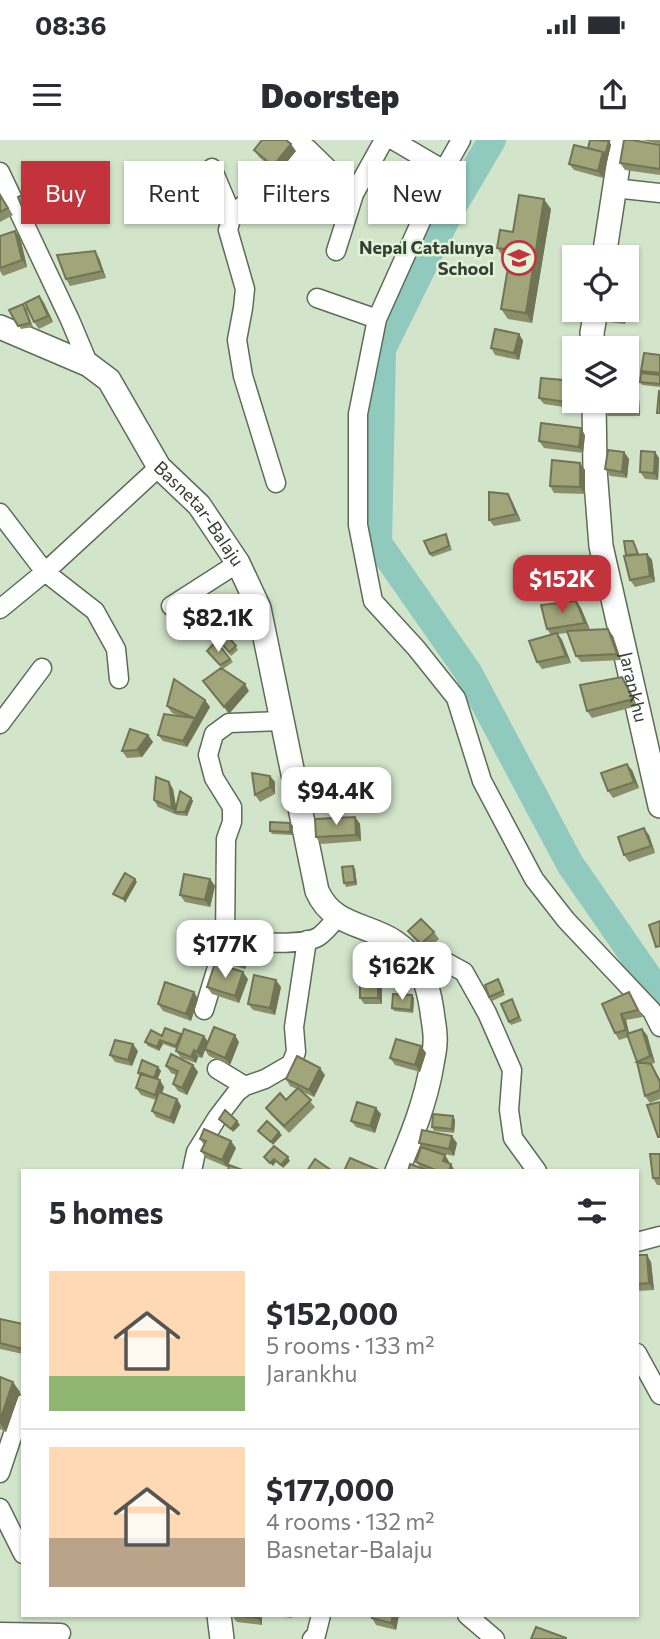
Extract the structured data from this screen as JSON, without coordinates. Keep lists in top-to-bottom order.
{
  "streets": {
    "street": ["Basnetar-Balaju", "Jarankhu"]
  },
  "places": {
    "school or university": ["Nepal Catalunya School"]
  },
  "page": {
    "status": "08:36",
    "header": "Doorstep",
    "chip": [
      "Buy",
      "Rent",
      "Filters",
      "New"
    ],
    "price": [
      "$152K",
      "$82.1K",
      "$94.4K",
      "$177K",
      "$162K"
    ],
    "heading": "5 homes",
    "list": [
      {
        "name": "$152,000",
        "note": "5 rooms · 133 m² · Jarankhu"
      },
      {
        "name": "$177,000",
        "note": "4 rooms · 132 m² · Basnetar-Balaju"
      }
    ]
  }
}
